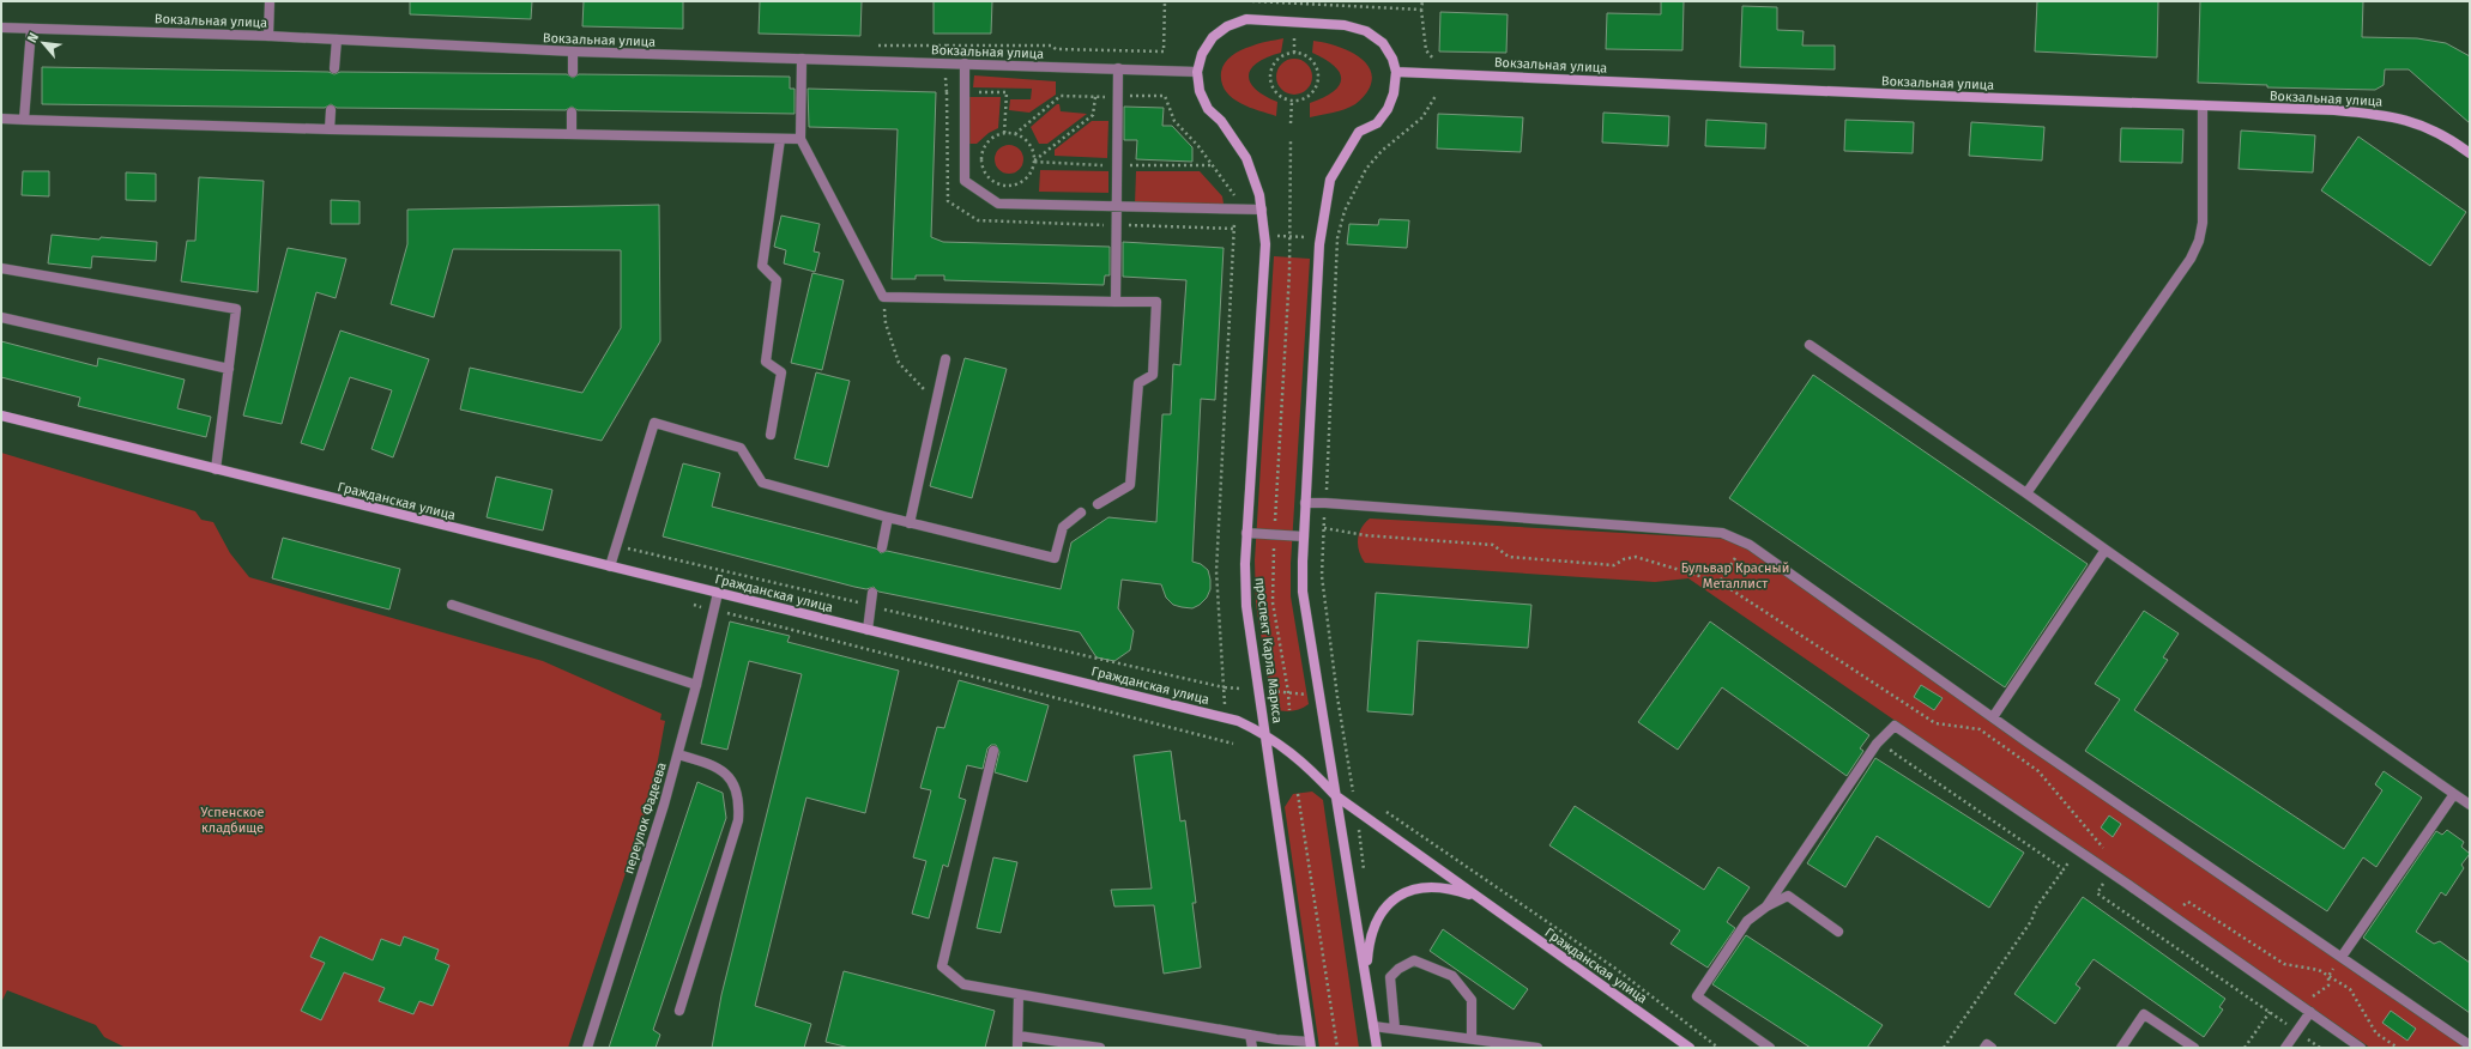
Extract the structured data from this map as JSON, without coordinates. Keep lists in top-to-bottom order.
{
  "streets": {
    "main road": ["Вокзальная улица", "Гражданская улица", "проспект Карла Маркса"],
    "street": ["переулок Фадеева"]
  },
  "crossings": [
    ["Вокзальная улица", "проспект Карла Маркса"],
    ["Гражданская улица", "проспект Карла Маркса"],
    ["Гражданская улица", "переулок Фадеева"]
  ],
  "parks": ["Бульвар Красный Металлист", "Успенское кладбище"],
  "north": "top left"
}
